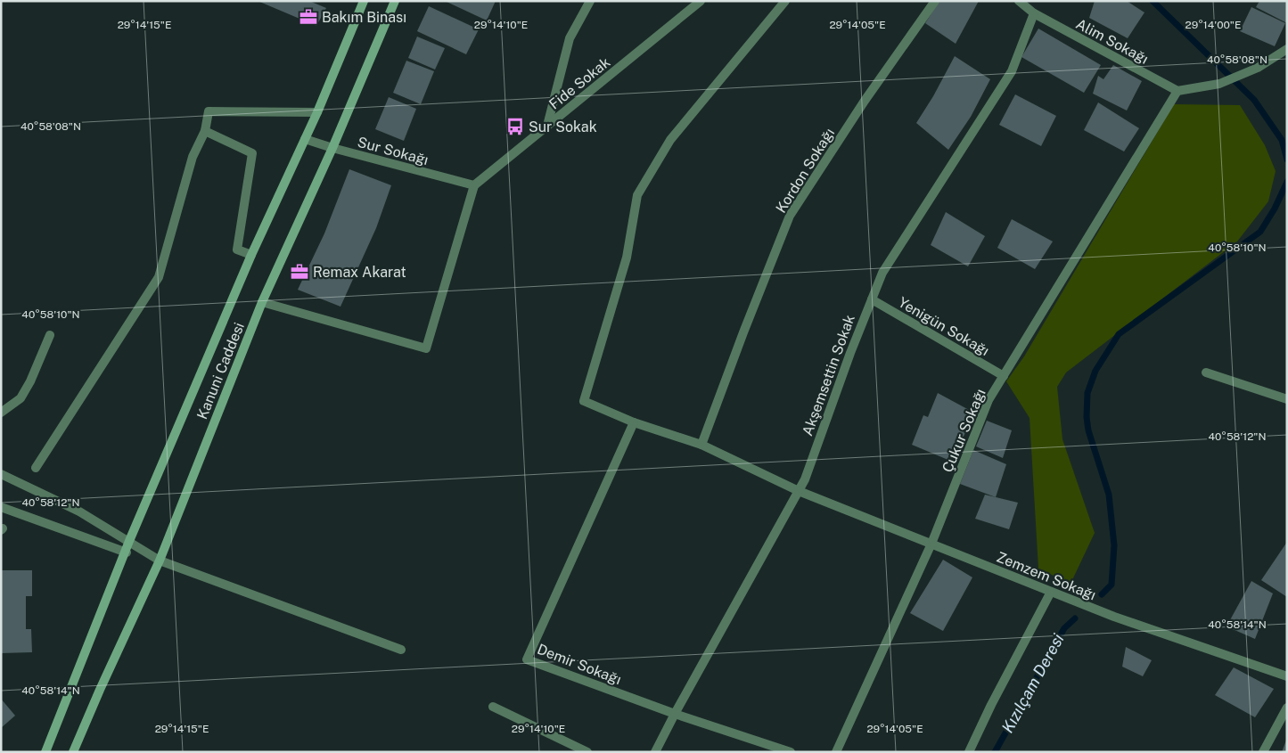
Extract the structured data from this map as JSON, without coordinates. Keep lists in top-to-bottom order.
{
  "streets": {
    "street": [
      "Alim Sokağı",
      "Fide Sokak",
      "Sur Sokağı",
      "Kordon Sokağı",
      "Yenigün Sokağı",
      "Kanuni Caddesi",
      "Akşemsettin Sokak",
      "Çukur Sokağı",
      "Zemzem Sokağı",
      "Demir Sokağı"
    ]
  },
  "crossings": [
    ["Alim Sokağı", "Akşemsettin Sokak"],
    ["Alim Sokağı", "Çukur Sokağı"],
    ["Fide Sokak", "Sur Sokağı"],
    ["Sur Sokağı", "Kanuni Caddesi"],
    ["Kordon Sokağı", "Zemzem Sokağı"],
    ["Yenigün Sokağı", "Akşemsettin Sokak"],
    ["Yenigün Sokağı", "Çukur Sokağı"],
    ["Akşemsettin Sokak", "Zemzem Sokağı"],
    ["Akşemsettin Sokak", "Demir Sokağı"],
    ["Çukur Sokağı", "Zemzem Sokağı"],
    ["Zemzem Sokağı", "Demir Sokağı"]
  ],
  "water": ["Kızılçam Deresi"],
  "places": {
    "office": ["Bakım Binası", "Remax Akarat"],
    "bus stop": ["Sur Sokak"]
  },
  "coordinates": [
    "29°14'15\"E",
    "29°14'10\"E",
    "29°14'05\"E",
    "29°14'00\"E",
    "40°58'08\"N",
    "40°58'10\"N",
    "40°58'12\"N",
    "40°58'14\"N"
  ]
}
